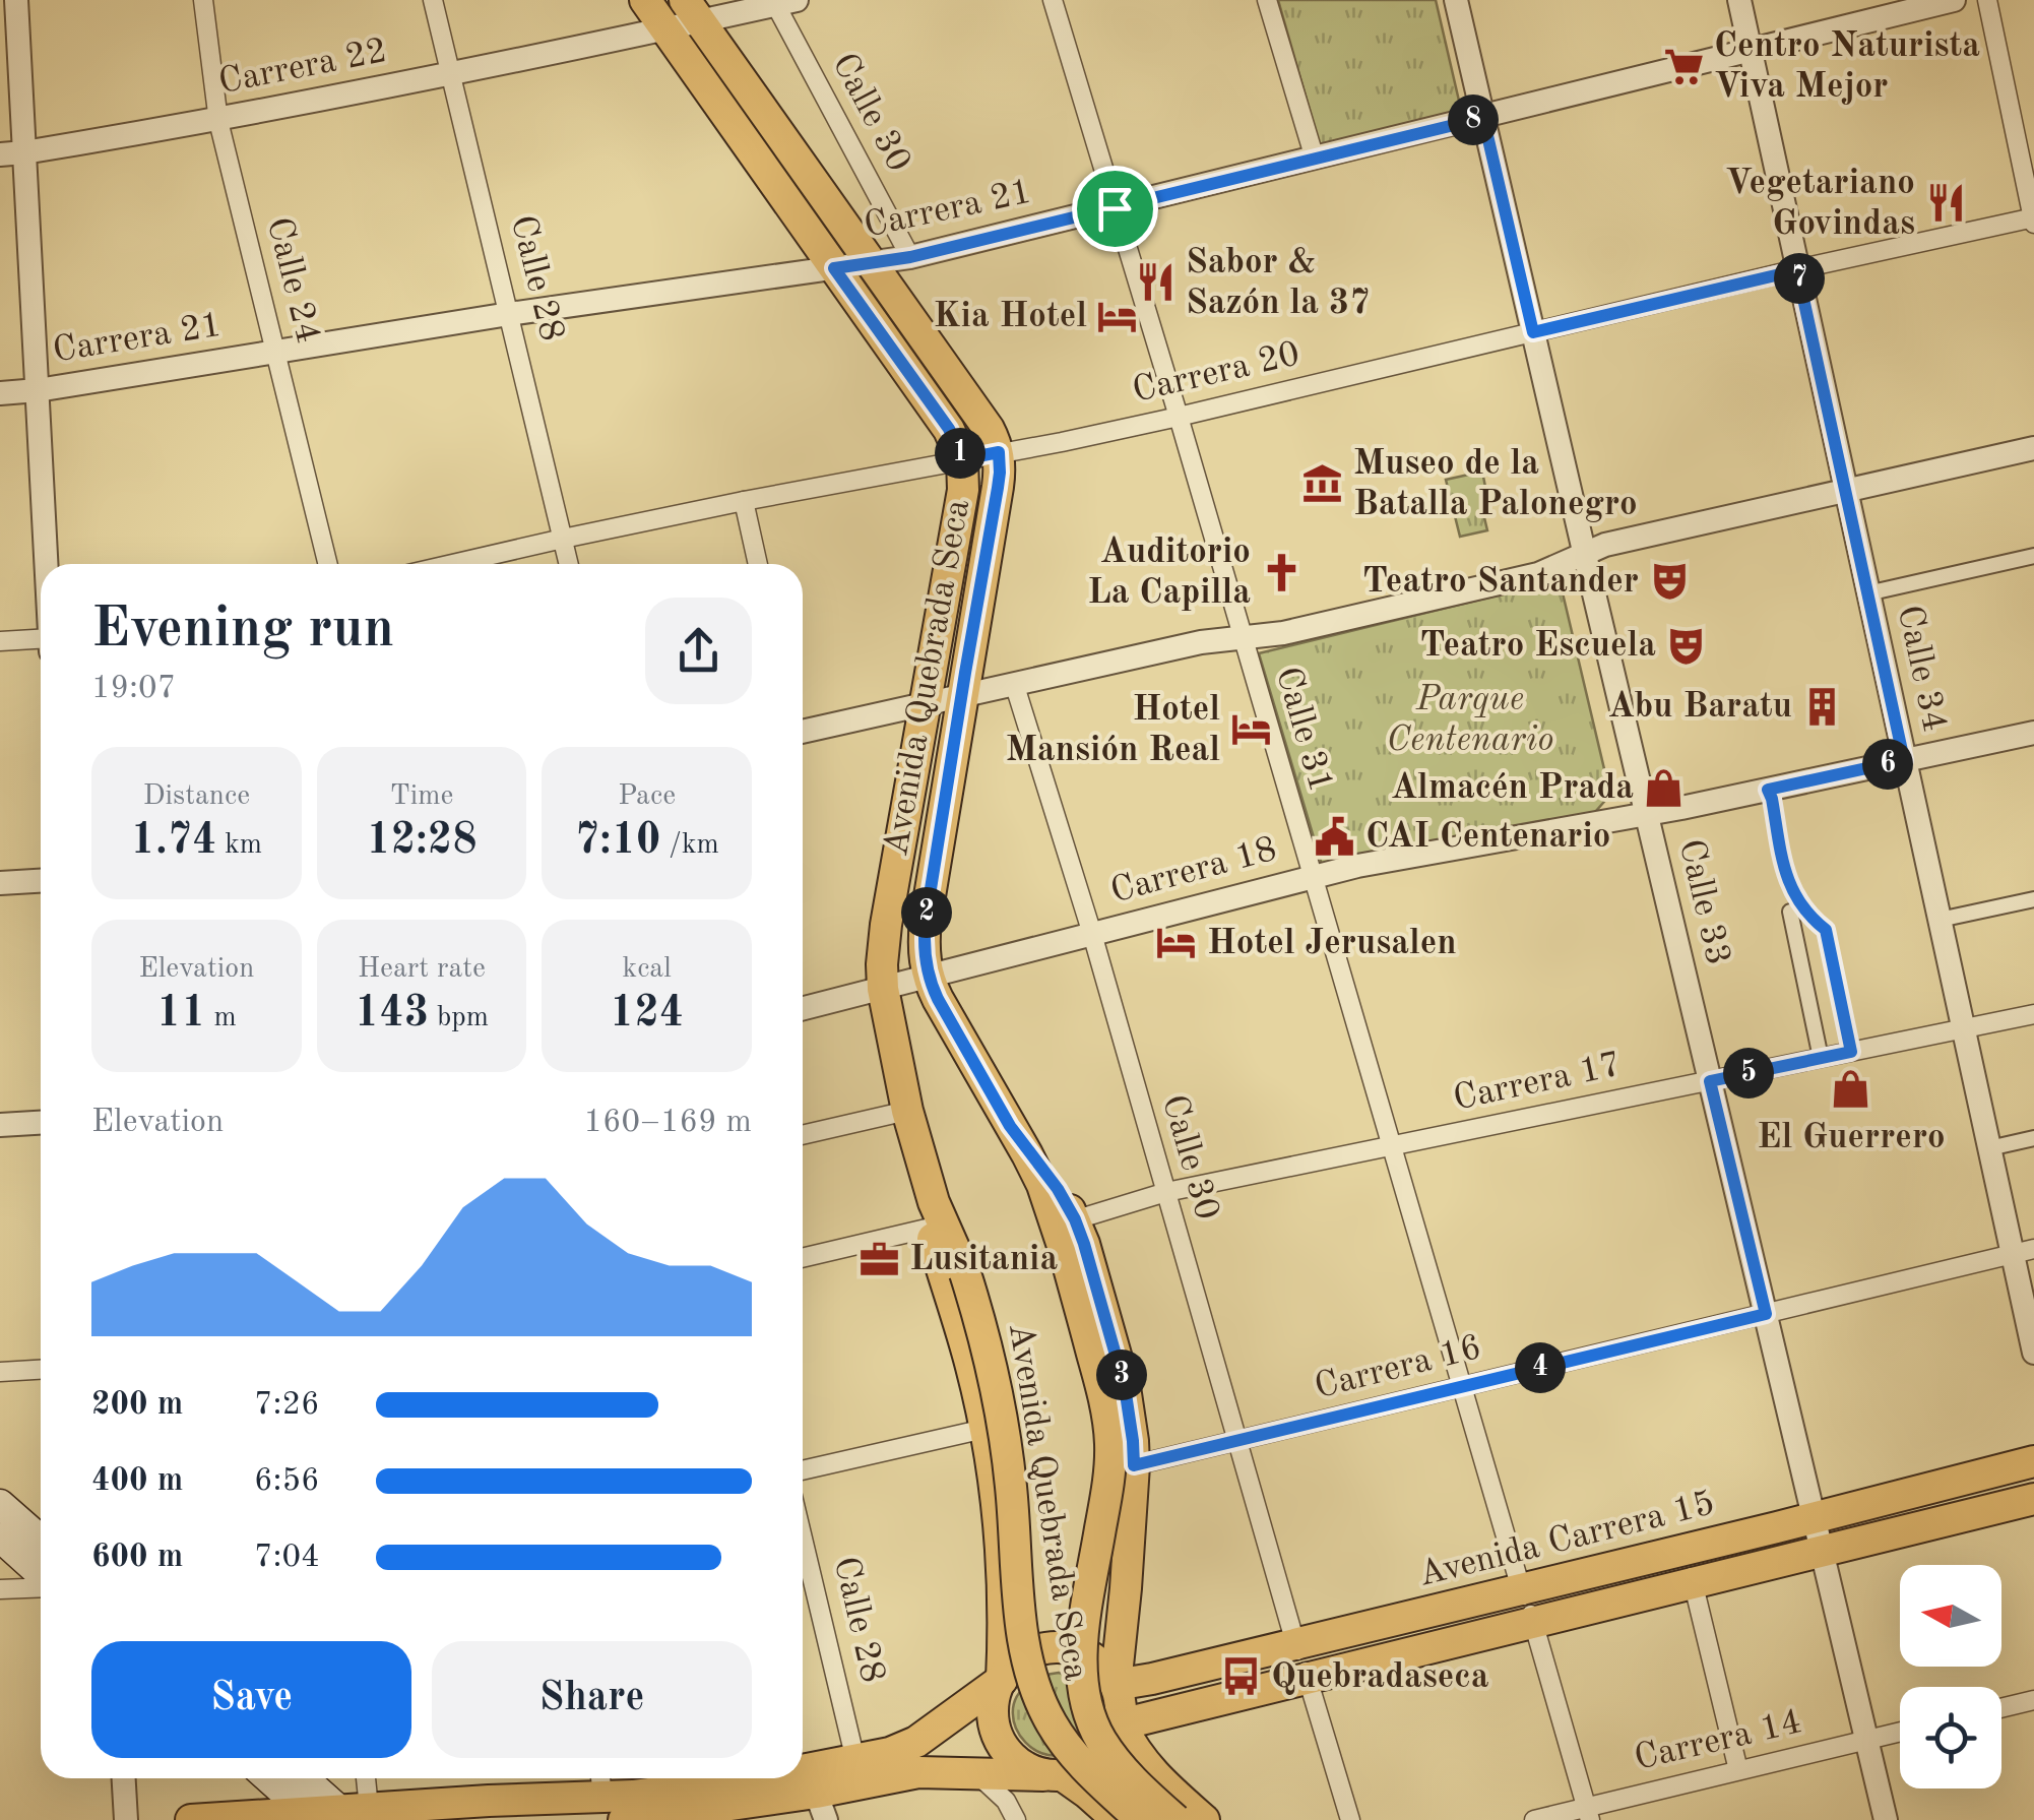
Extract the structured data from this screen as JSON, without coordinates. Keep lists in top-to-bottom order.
{
  "streets": {
    "main road": ["Avenida Quebrada Seca", "Avenida Carrera 15"],
    "street": [
      "Carrera 22",
      "Calle 30",
      "Carrera 21",
      "Calle 28",
      "Calle 24",
      "Carrera 20",
      "Calle 34",
      "Calle 31",
      "Carrera 18",
      "Calle 33",
      "Carrera 17",
      "Carrera 16",
      "Carrera 14"
    ]
  },
  "crossings": [
    ["Carrera 22", "Calle 30"],
    ["Carrera 22", "Calle 28"],
    ["Carrera 22", "Calle 24"],
    ["Carrera 22", "Avenida Quebrada Seca"],
    ["Calle 30", "Carrera 21"],
    ["Calle 30", "Carrera 18"],
    ["Calle 30", "Carrera 17"],
    ["Calle 30", "Carrera 16"],
    ["Calle 30", "Avenida Carrera 15"],
    ["Carrera 21", "Calle 28"],
    ["Carrera 21", "Calle 24"],
    ["Carrera 21", "Calle 34"],
    ["Carrera 21", "Avenida Quebrada Seca"],
    ["Carrera 21", "Calle 31"],
    ["Carrera 21", "Calle 33"],
    ["Calle 28", "Carrera 20"],
    ["Carrera 20", "Calle 34"],
    ["Carrera 20", "Avenida Quebrada Seca"],
    ["Carrera 20", "Calle 31"],
    ["Carrera 20", "Calle 33"],
    ["Calle 34", "Carrera 18"],
    ["Calle 34", "Carrera 17"],
    ["Calle 34", "Carrera 16"],
    ["Avenida Quebrada Seca", "Carrera 18"],
    ["Avenida Quebrada Seca", "Carrera 17"],
    ["Calle 31", "Carrera 18"],
    ["Calle 31", "Carrera 17"],
    ["Calle 31", "Carrera 16"],
    ["Calle 31", "Avenida Carrera 15"],
    ["Calle 31", "Carrera 14"],
    ["Carrera 18", "Calle 33"],
    ["Calle 33", "Carrera 17"],
    ["Calle 33", "Carrera 16"],
    ["Calle 33", "Avenida Carrera 15"],
    ["Calle 33", "Carrera 14"]
  ],
  "parks": ["Parque Centenario"],
  "places": {
    "supermarket": ["Centro Naturista Viva Mejor"],
    "restaurant": ["Vegetariano Govindas", "Sabor & Sazón la 37"],
    "hotel": ["Kia Hotel", "Hotel Mansión Real", "Hotel Jerusalen"],
    "museum": ["Museo de la Batalla Palonegro"],
    "church": ["Auditorio La Capilla"],
    "theatre": ["Teatro Santander", "Teatro Escuela"],
    "building": ["Abu Baratu"],
    "shop": ["Almacén Prada", "El Guerrero"],
    "public building": ["CAI Centenario"],
    "office": ["Lusitania"],
    "bus stop": ["Quebradaseca"]
  },
  "north": "left",
  "page": {
    "pins": [
      "8",
      "7",
      "1",
      "6",
      "2",
      "5",
      "4",
      "3"
    ],
    "heading": ["Evening run", "19:07"],
    "stats": [
      ["Distance", "1.74 km"],
      ["Time", "12:28"],
      ["Pace", "7:10 /km"],
      ["Elevation", "11 m"],
      ["Heart rate", "143 bpm"],
      ["kcal", "124"]
    ],
    "chart": ["Elevation", "160–169 m"],
    "list": [
      {
        "name": "200 m",
        "note": "7:26"
      },
      {
        "name": "400 m",
        "note": "6:56"
      },
      {
        "name": "600 m",
        "note": "7:04"
      }
    ],
    "buttons": ["Save", "Share"]
  }
}
